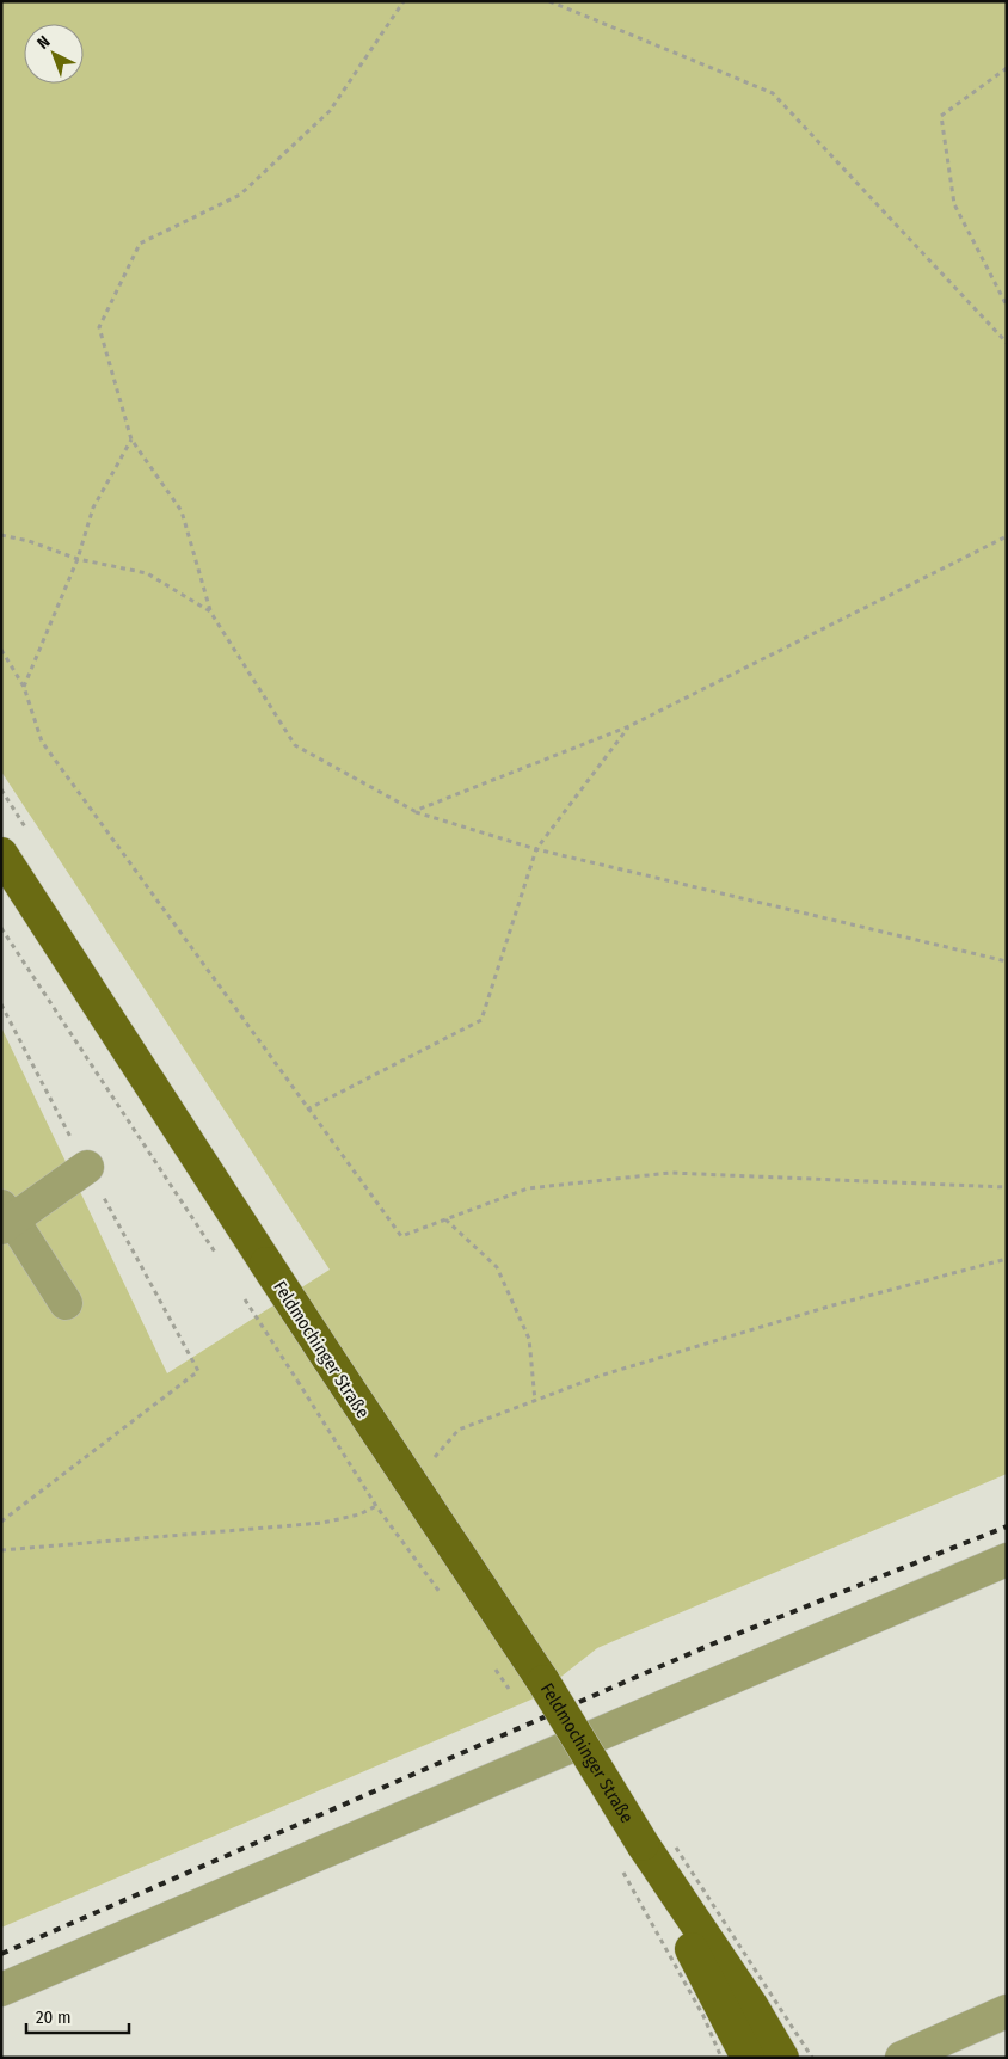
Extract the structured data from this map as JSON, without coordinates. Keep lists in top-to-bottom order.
{
  "streets": {
    "main road": ["Feldmochinger Straße"]
  },
  "scale_bar": "20 m",
  "north": "top left"
}
